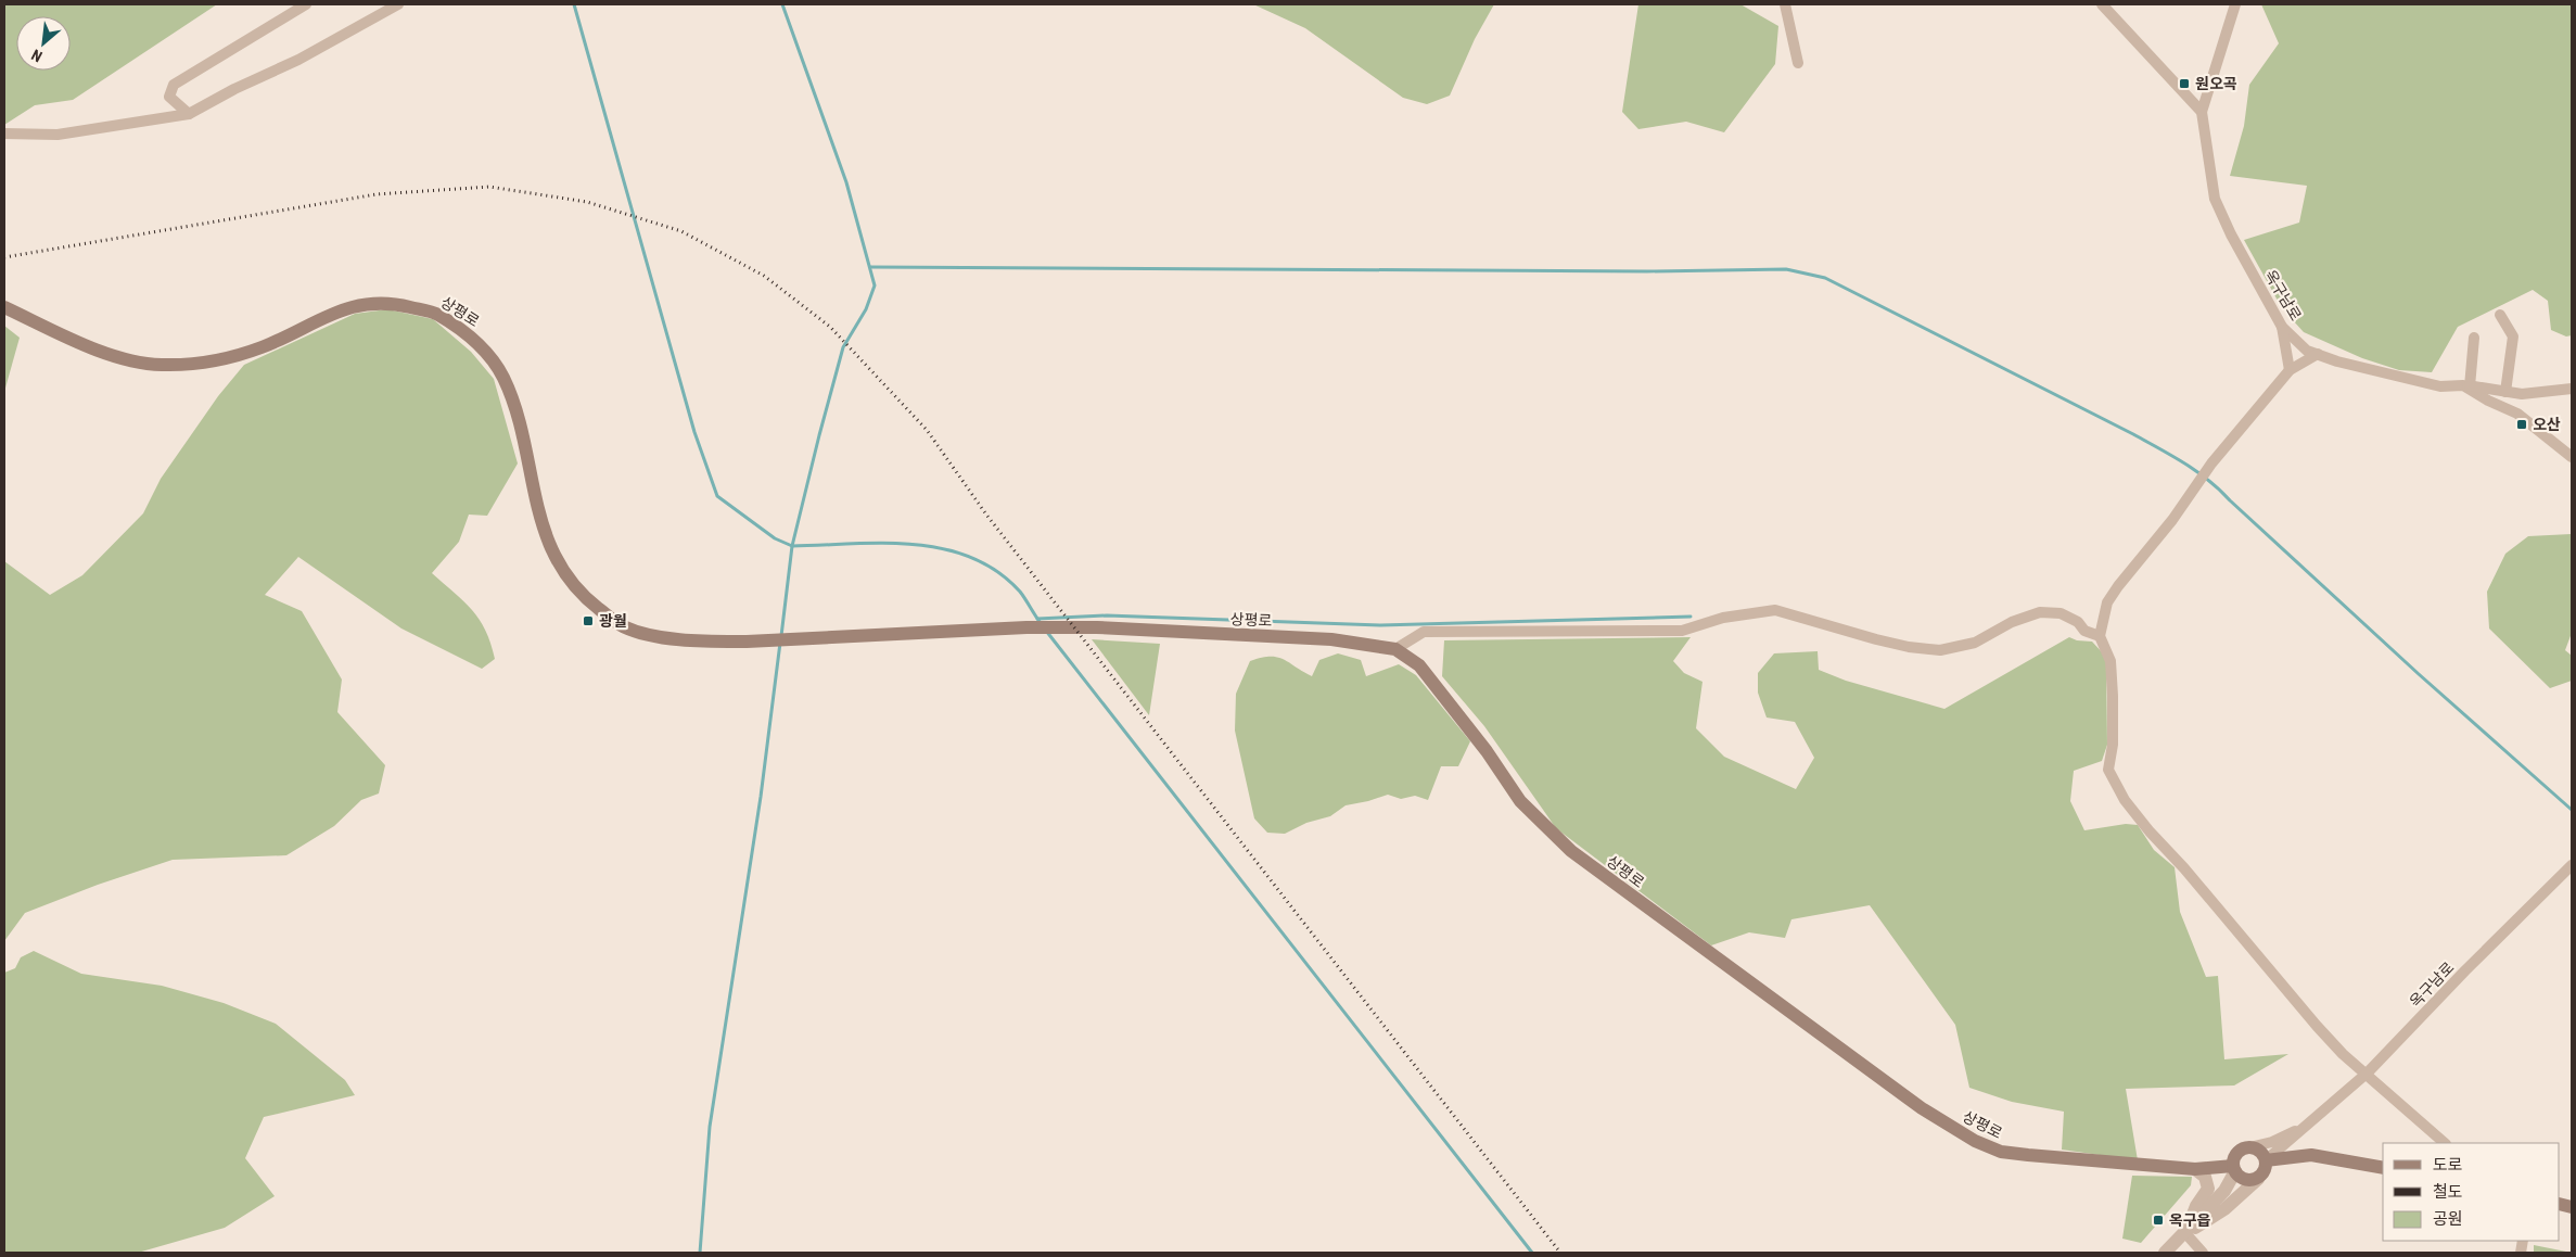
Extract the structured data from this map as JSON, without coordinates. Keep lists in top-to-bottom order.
{
  "streets": {
    "main road": ["상평로"],
    "street": ["옥구남로"]
  },
  "places": {
    "transit": [
      "원오곡",
      "오산",
      "광월",
      "옥구읍"
    ]
  },
  "legend": ["도로", "철도", "공원"],
  "north": "bottom left"
}
